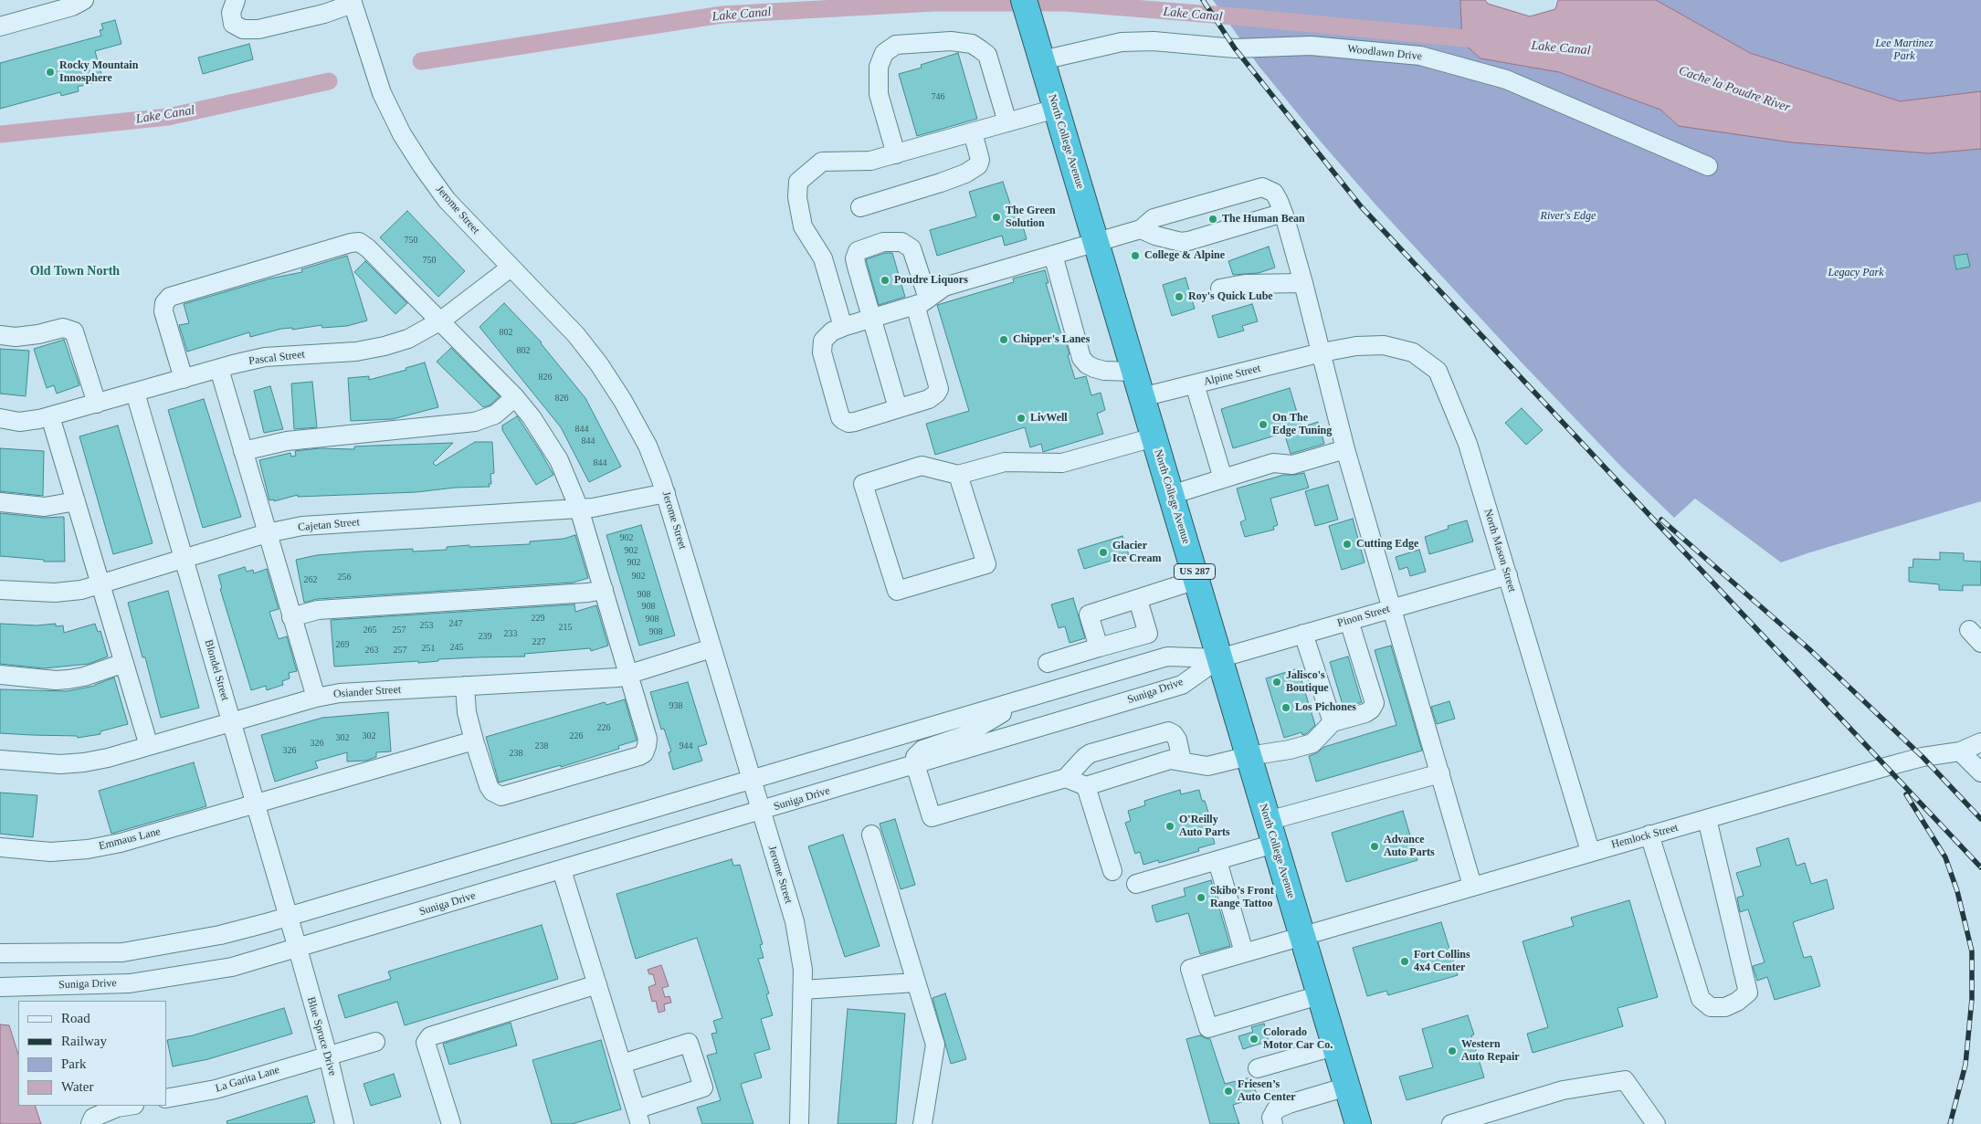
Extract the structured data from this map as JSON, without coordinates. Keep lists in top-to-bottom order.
{
  "streets": {
    "highway": ["North College Avenue", "US 287"],
    "street": [
      "Woodlawn Drive",
      "Jerome Street",
      "Pascal Street",
      "Alpine Street",
      "Cajetan Street",
      "North Mason Street",
      "Pinon Street",
      "Blondel Street",
      "Suniga Drive",
      "Osiander Street",
      "Hemlock Street",
      "Emmaus Lane",
      "Blue Spruce Drive",
      "La Garita Lane"
    ]
  },
  "crossings": [
    ["Woodlawn Drive", "North College Avenue"],
    ["North College Avenue", "Alpine Street"],
    ["North College Avenue", "Pinon Street"],
    ["North College Avenue", "Suniga Drive"],
    ["North College Avenue", "Hemlock Street"],
    ["Jerome Street", "Pascal Street"],
    ["Jerome Street", "Cajetan Street"],
    ["Jerome Street", "Suniga Drive"],
    ["Jerome Street", "Osiander Street"],
    ["Pascal Street", "Blondel Street"],
    ["Alpine Street", "North Mason Street"],
    ["Cajetan Street", "Blondel Street"],
    ["North Mason Street", "Pinon Street"],
    ["North Mason Street", "Hemlock Street"],
    ["Pinon Street", "Suniga Drive"],
    ["Blondel Street", "Suniga Drive"],
    ["Blondel Street", "Osiander Street"],
    ["Blondel Street", "Emmaus Lane"],
    ["Blondel Street", "Blue Spruce Drive"],
    ["Suniga Drive", "Blue Spruce Drive"],
    ["Blue Spruce Drive", "La Garita Lane"]
  ],
  "districts": ["Old Town North"],
  "water": ["Lake Canal", "Cache la Poudre River"],
  "parks": ["Lee Martinez Park", "River's Edge", "Legacy Park"],
  "places": [
    "Rocky Mountain Innosphere",
    "The Green Solution",
    "The Human Bean",
    "College & Alpine",
    "Poudre Liquors",
    "Roy's Quick Lube",
    "Chipper's Lanes",
    "LivWell",
    "On The Edge Tuning",
    "Cutting Edge",
    "Glacier Ice Cream",
    "Jalisco's Boutique",
    "Los Pichones",
    "O'Reilly Auto Parts",
    "Advance Auto Parts",
    "Skibo’s Front Range Tattoo",
    "Fort Collins 4x4 Center",
    "Colorado Motor Car Co.",
    "Western Auto Repair",
    "Friesen’s Auto Center"
  ],
  "house_numbers": [
    "746",
    "750",
    "750",
    "802",
    "802",
    "826",
    "826",
    "844",
    "844",
    "844",
    "902",
    "902",
    "902",
    "902",
    "256",
    "262",
    "908",
    "908",
    "229",
    "908",
    "247",
    "253",
    "215",
    "265",
    "257",
    "908",
    "233",
    "239",
    "227",
    "269",
    "245",
    "251",
    "263",
    "257",
    "938",
    "226",
    "302",
    "226",
    "302",
    "326",
    "238",
    "944",
    "326",
    "238"
  ],
  "legend": [
    "Road",
    "Railway",
    "Park",
    "Water"
  ]
}
